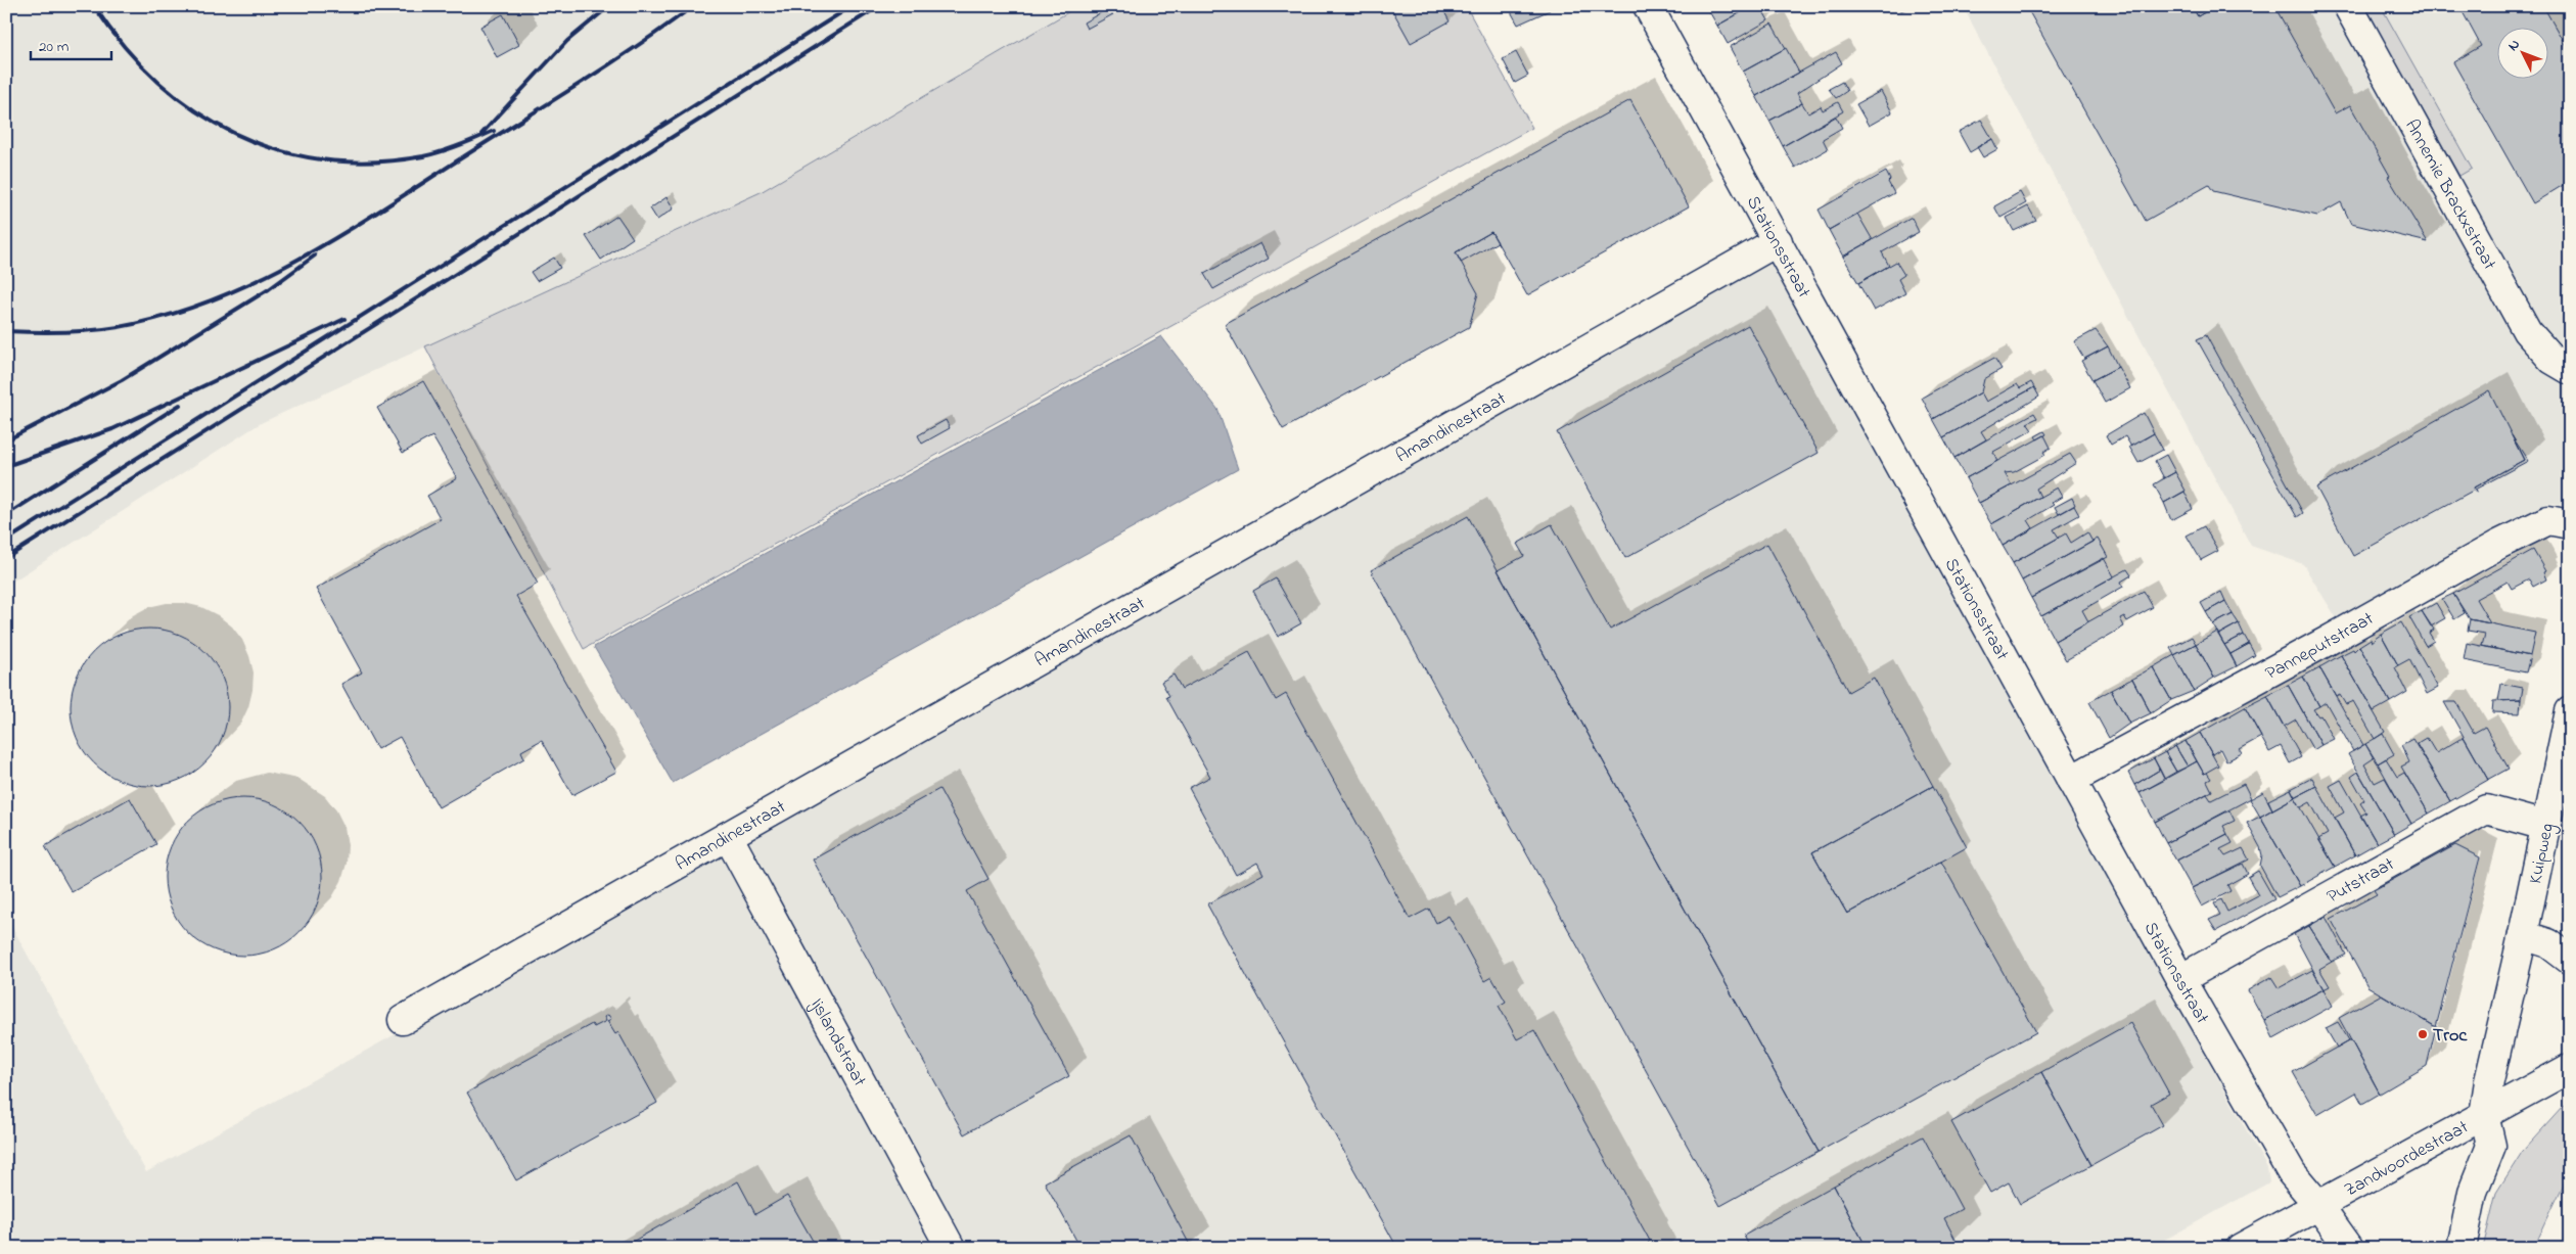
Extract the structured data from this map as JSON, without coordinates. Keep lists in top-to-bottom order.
{
  "streets": {
    "main road": [
      "Annemie Brackxstraat",
      "Stationsstraat",
      "Amandinestraat",
      "Panneputstraat",
      "Kuipweg",
      "Putstraat",
      "Ijslandstraat",
      "Zandvoordestraat"
    ]
  },
  "crossings": [
    ["Stationsstraat", "Amandinestraat"],
    ["Stationsstraat", "Panneputstraat"],
    ["Stationsstraat", "Putstraat"],
    ["Stationsstraat", "Zandvoordestraat"],
    ["Amandinestraat", "Ijslandstraat"],
    ["Kuipweg", "Putstraat"],
    ["Kuipweg", "Zandvoordestraat"]
  ],
  "places": ["Troc"],
  "scale_bar": "20 m",
  "north": "top left"
}
